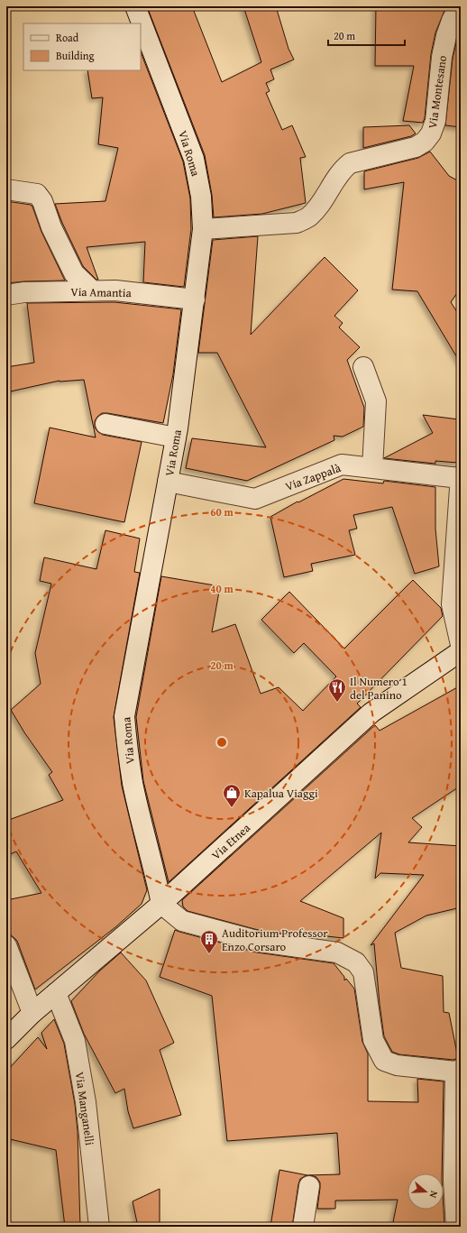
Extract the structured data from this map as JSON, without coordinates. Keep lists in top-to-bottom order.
{
  "streets": {
    "street": [
      "Via Montesano",
      "Via Roma",
      "Via Amantia",
      "Via Zappalà",
      "Via Etnea",
      "Via Manganelli"
    ]
  },
  "crossings": [
    ["Via Montesano", "Via Roma"],
    ["Via Roma", "Via Amantia"],
    ["Via Roma", "Via Zappalà"],
    ["Via Roma", "Via Etnea"],
    ["Via Etnea", "Via Manganelli"]
  ],
  "places": {
    "restaurant": ["Il Numero 1 del Panino"],
    "shop": ["Kapalua Viaggi"],
    "building": ["Auditorium Professor Enzo Corsaro"]
  },
  "legend": ["Road", "Building"],
  "scale_bar": "20 m",
  "north": "right",
  "rings": ["60 m", "40 m", "20 m"]
}
